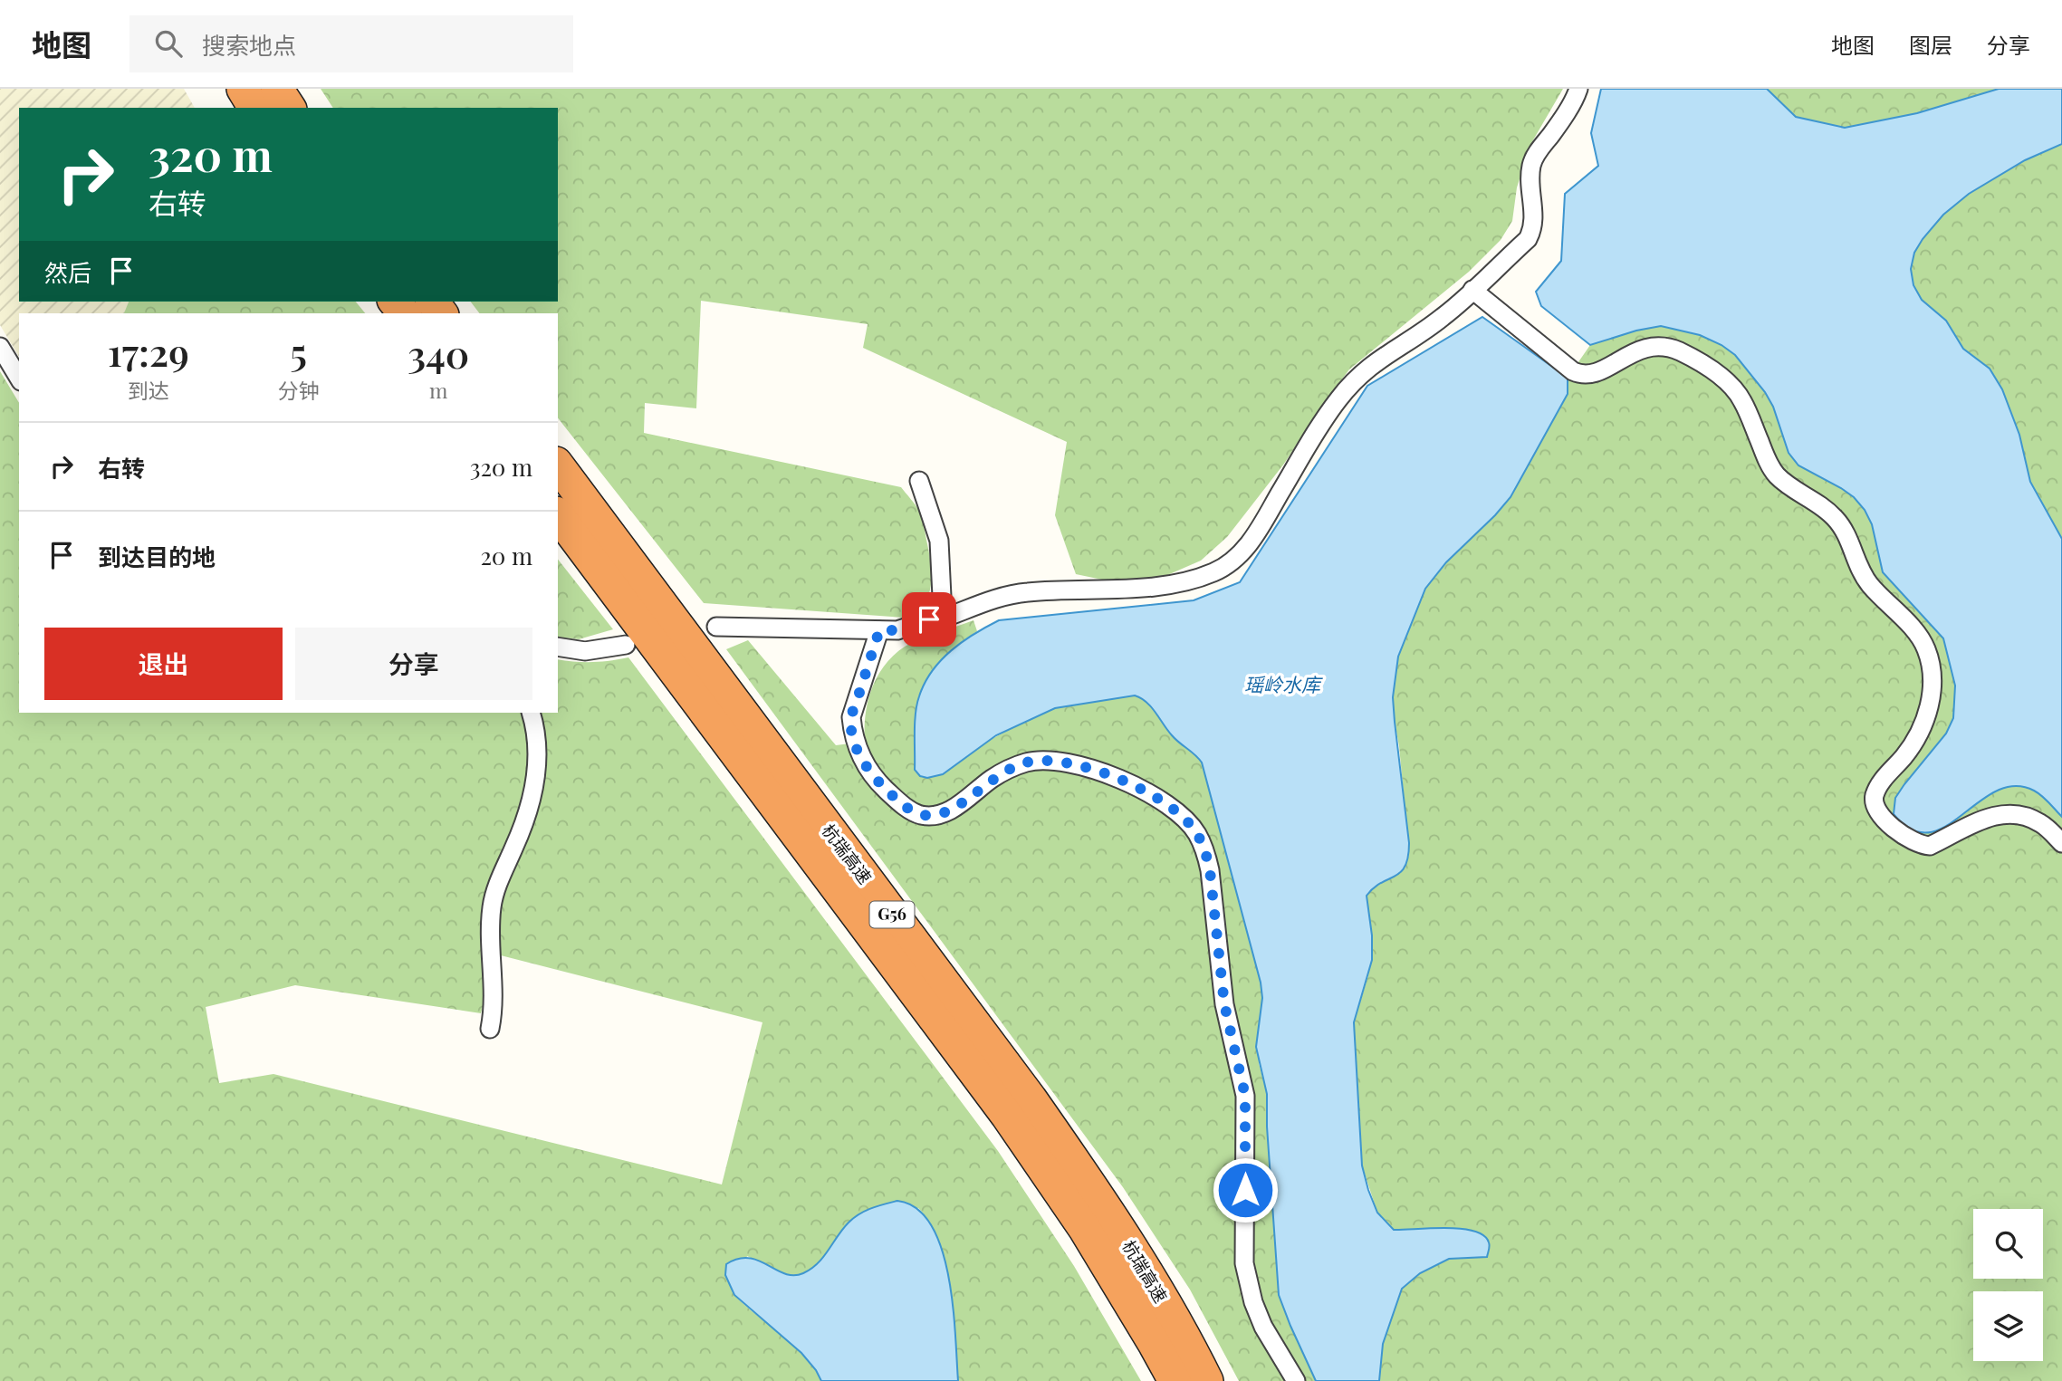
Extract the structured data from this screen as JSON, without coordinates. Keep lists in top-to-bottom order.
{
  "streets": {
    "highway": ["杭瑞高速", "G56"]
  },
  "water": ["瑶岭水库"],
  "page": {
    "header": "地图",
    "search": "搜索地点",
    "nav": ["地图", "图层", "分享"],
    "turn": ["320 m", "右转"],
    "then": "然后",
    "eta": [
      "17:29",
      "到达",
      "5",
      "分钟",
      "340",
      "m"
    ],
    "list": [
      {
        "name": "右转",
        "value": "320 m"
      },
      {
        "name": "到达目的地",
        "value": "20 m"
      }
    ],
    "buttons": ["退出", "分享"]
  }
}
